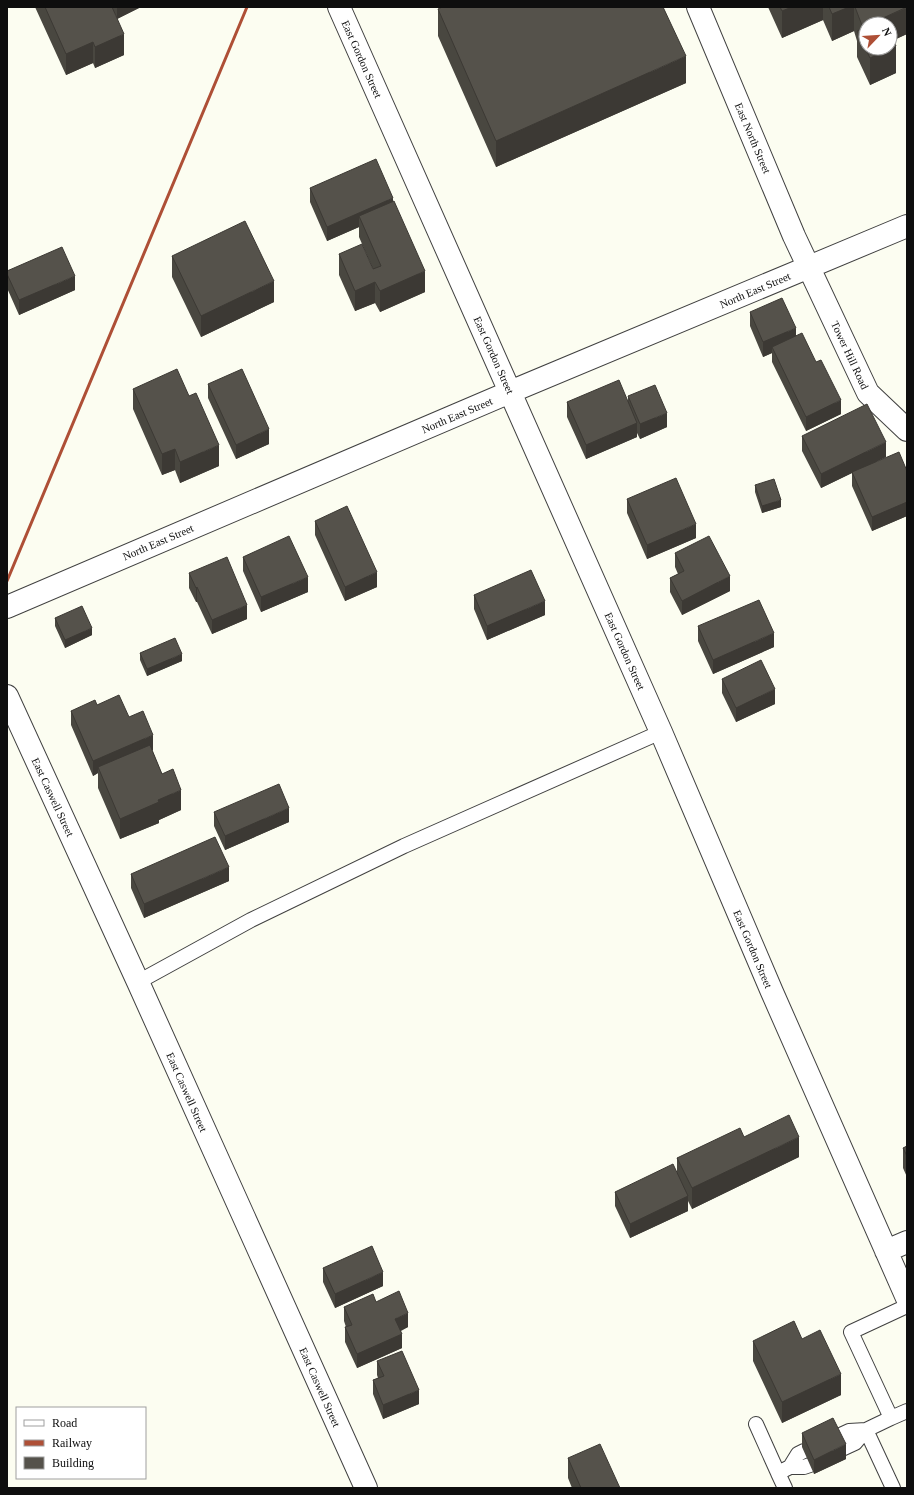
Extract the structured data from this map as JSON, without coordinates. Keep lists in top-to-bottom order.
{
  "streets": {
    "street": [
      "East Gordon Street",
      "East North Street",
      "North East Street",
      "Tower Hill Road",
      "East Caswell Street"
    ]
  },
  "crossings": [
    ["East Gordon Street", "North East Street"],
    ["East North Street", "North East Street"],
    ["East North Street", "Tower Hill Road"],
    ["North East Street", "Tower Hill Road"]
  ],
  "legend": ["Road", "Railway", "Building"],
  "north": "top right"
}
